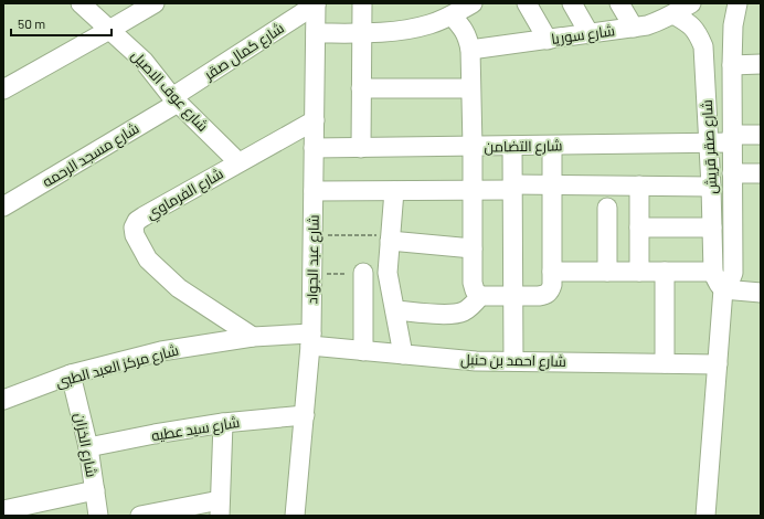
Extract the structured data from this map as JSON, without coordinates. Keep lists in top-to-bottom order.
{
  "streets": {
    "street": [
      "شارع سوريا",
      "شارع كمال صقر",
      "شارع عوف الاصيل",
      "شارع التضامن",
      "شارع صقر قريش",
      "شارع مسجد الرحمه",
      "شارع الفرماوي",
      "شارع عبد الجواد",
      "شارع احمد بن حنبل",
      "شارع مركز العبد الطبى",
      "شارع سيد عطيه",
      "شارع الخزان"
    ]
  },
  "crossings": [
    ["شارع سوريا", "شارع صقر قريش"],
    ["شارع كمال صقر", "شارع عوف الاصيل"],
    ["شارع كمال صقر", "شارع مسجد الرحمه"],
    ["شارع كمال صقر", "شارع عبد الجواد"],
    ["شارع عوف الاصيل", "شارع مسجد الرحمه"],
    ["شارع عوف الاصيل", "شارع الفرماوي"],
    ["شارع التضامن", "شارع صقر قريش"],
    ["شارع التضامن", "شارع عبد الجواد"],
    ["شارع صقر قريش", "شارع احمد بن حنبل"],
    ["شارع الفرماوي", "شارع عبد الجواد"],
    ["شارع الفرماوي", "شارع مركز العبد الطبى"],
    ["شارع عبد الجواد", "شارع احمد بن حنبل"],
    ["شارع عبد الجواد", "شارع مركز العبد الطبى"],
    ["شارع عبد الجواد", "شارع سيد عطيه"],
    ["شارع احمد بن حنبل", "شارع مركز العبد الطبى"],
    ["شارع مركز العبد الطبى", "شارع الخزان"],
    ["شارع سيد عطيه", "شارع الخزان"]
  ],
  "scale_bar": "50 m"
}
